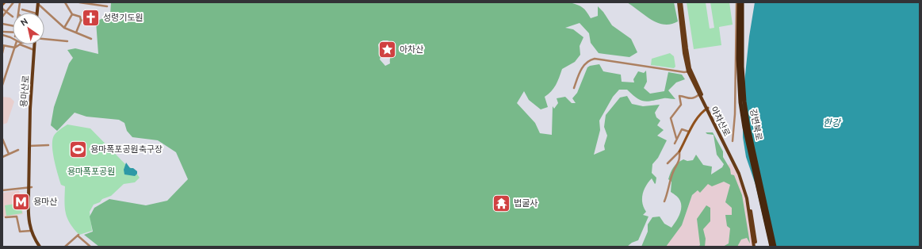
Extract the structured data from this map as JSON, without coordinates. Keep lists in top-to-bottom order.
{
  "streets": {
    "highway": ["강변북로"],
    "main road": ["용마산로", "아차산로"]
  },
  "water": ["한강"],
  "parks": ["용마폭포공원"],
  "places": {
    "church": ["성령기도원"],
    "place": ["아차산"],
    "sports": ["용마폭포공원축구장"],
    "metro station": ["용마산"],
    "temple": ["법굴사"]
  },
  "north": "top left"
}
